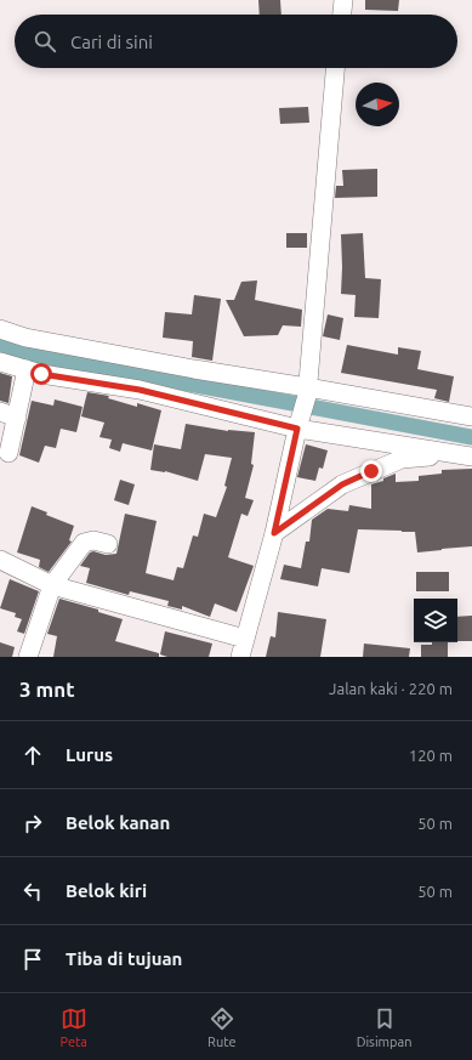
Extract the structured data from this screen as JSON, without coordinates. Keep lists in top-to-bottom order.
{
  "north": "right",
  "page": {
    "search": "Cari di sini",
    "heading": ["3 mnt", "Jalan kaki · 220 m"],
    "list": [
      ["Lurus", "120 m"],
      ["Belok kanan", "50 m"],
      ["Belok kiri", "50 m"],
      "Tiba di tujuan"
    ],
    "nav": ["Peta", "Rute", "Disimpan"]
  }
}
